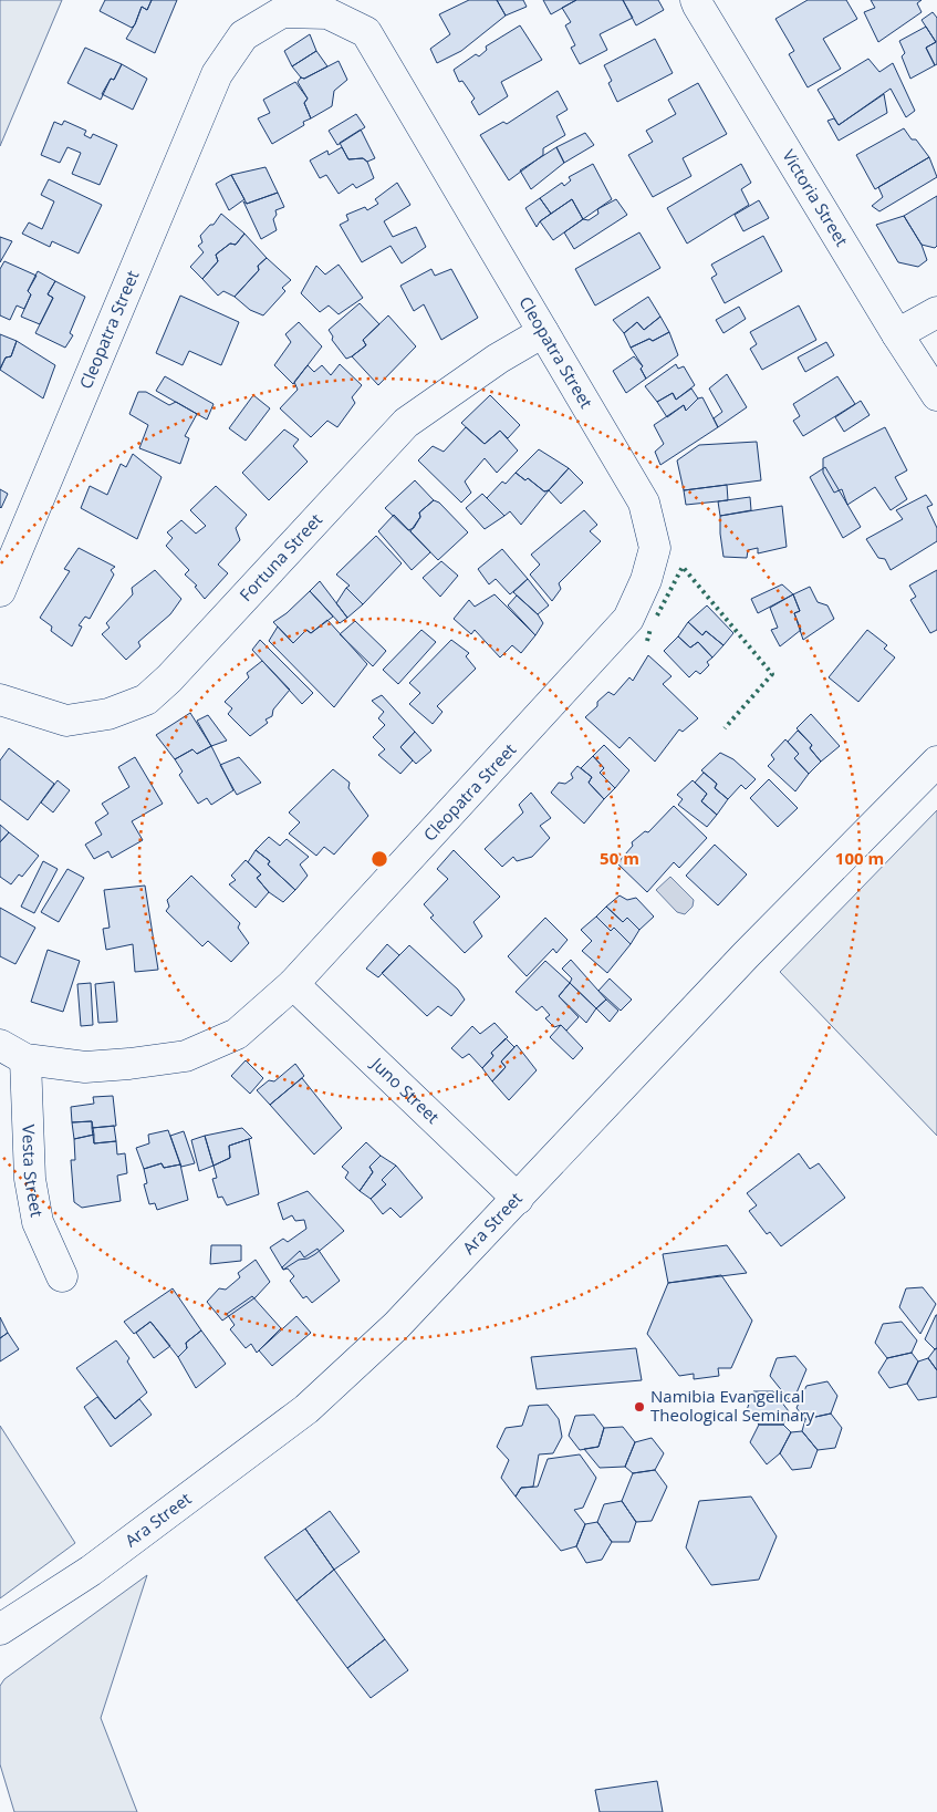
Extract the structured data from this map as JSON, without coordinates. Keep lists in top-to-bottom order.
{
  "streets": {
    "street": [
      "Victoria Street",
      "Cleopatra Street",
      "Fortuna Street",
      "Juno Street",
      "Vesta Street",
      "Ara Street"
    ]
  },
  "crossings": [
    ["Cleopatra Street", "Fortuna Street"],
    ["Cleopatra Street", "Juno Street"],
    ["Cleopatra Street", "Vesta Street"],
    ["Juno Street", "Ara Street"]
  ],
  "places": ["Namibia Evangelical Theological Seminary"],
  "rings": ["50 m", "100 m"]
}
